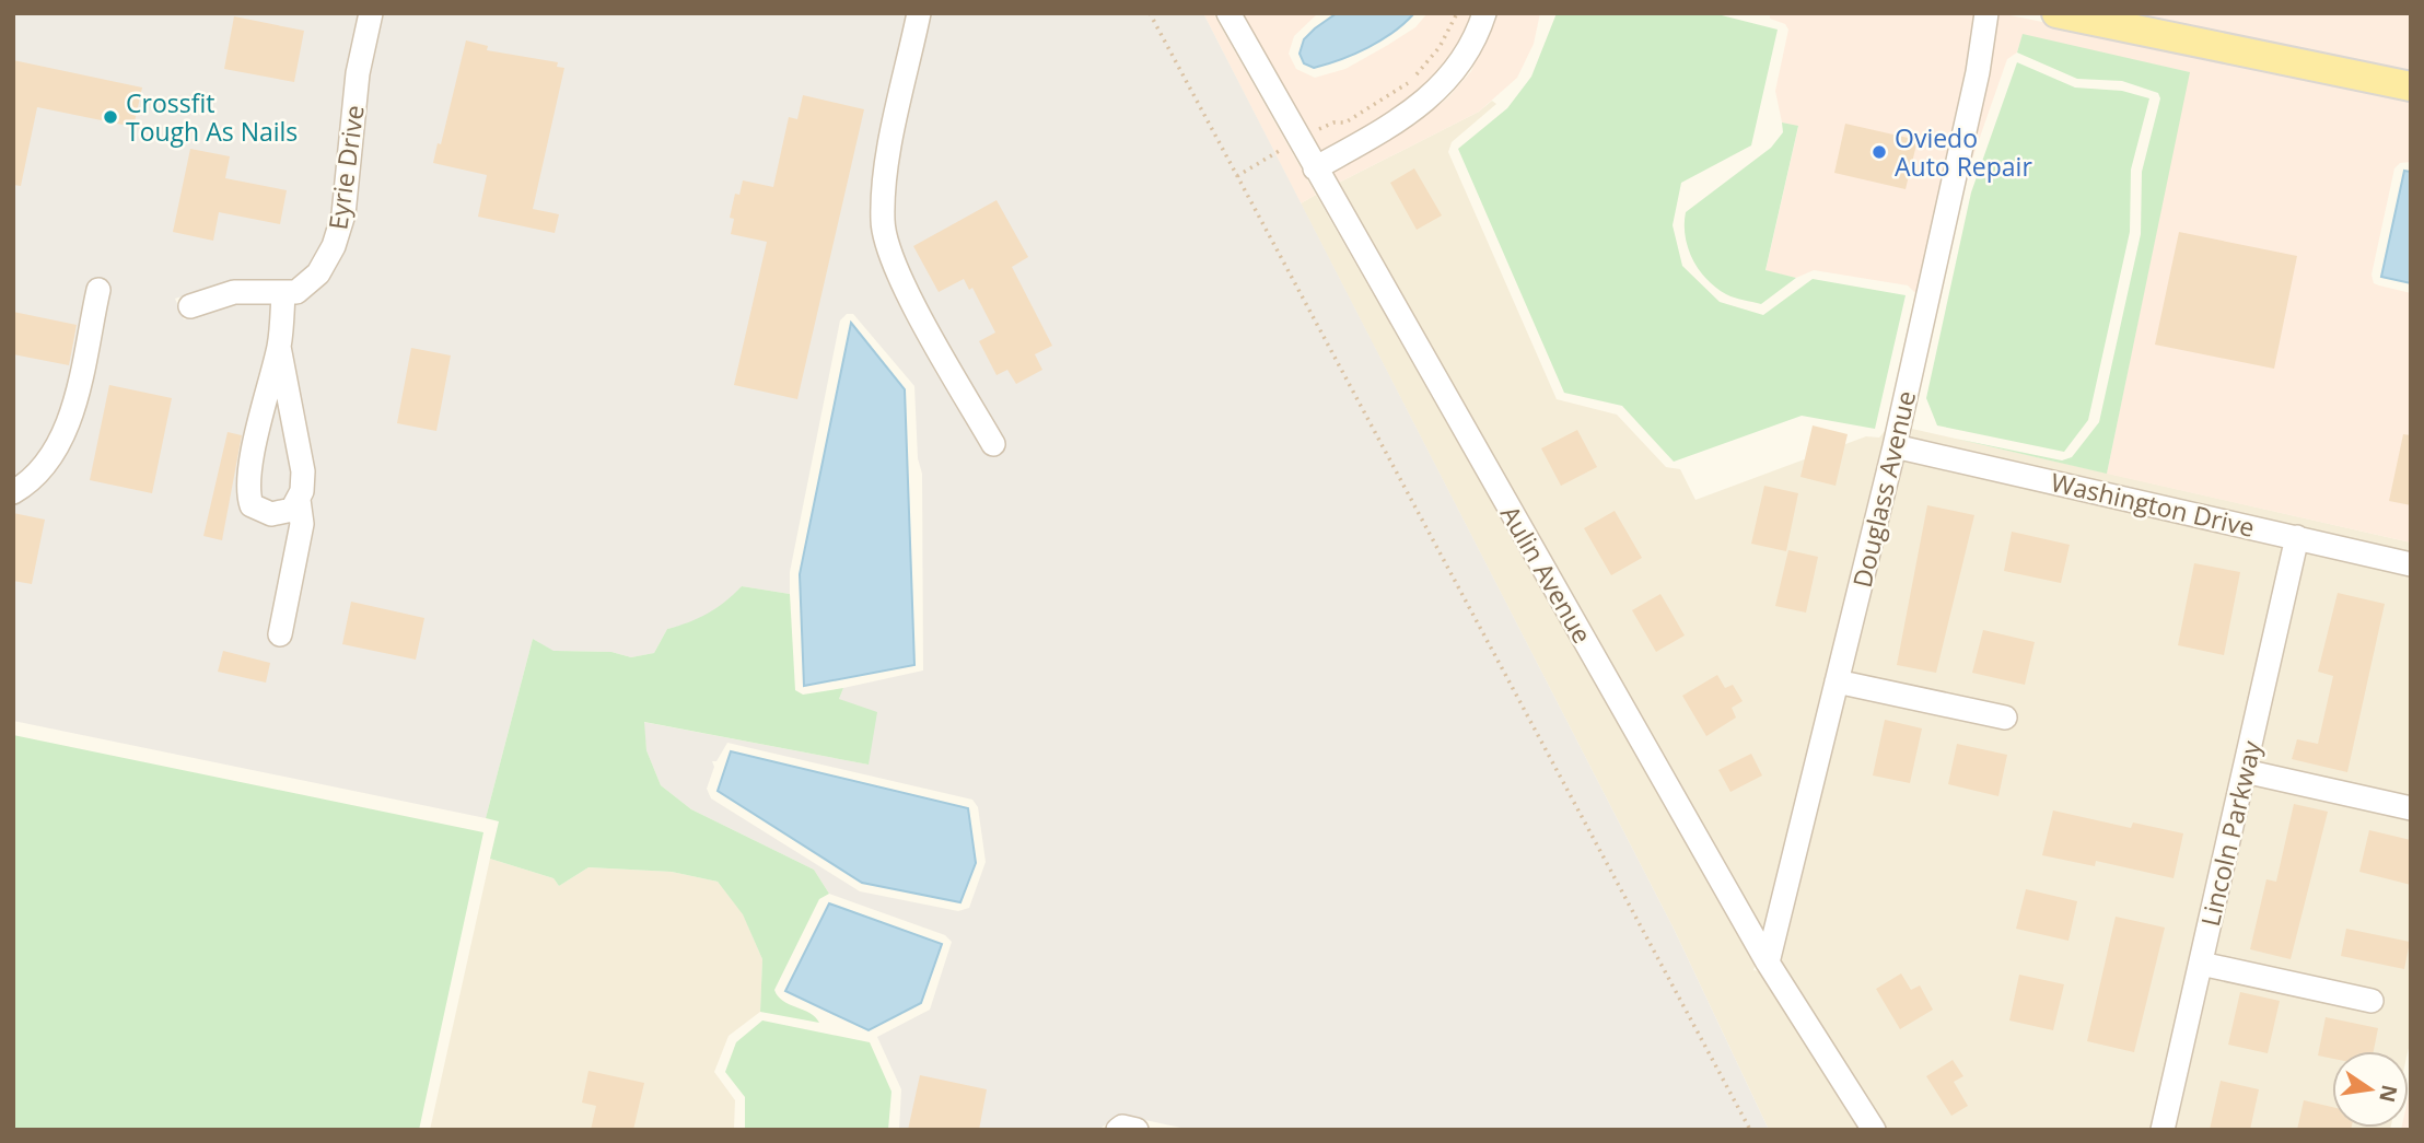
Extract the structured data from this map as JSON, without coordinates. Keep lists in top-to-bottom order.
{
  "streets": {
    "street": [
      "Eyrie Drive",
      "Douglass Avenue",
      "Washington Drive",
      "Aulin Avenue",
      "Lincoln Parkway"
    ]
  },
  "crossings": [
    ["Douglass Avenue", "Washington Drive"],
    ["Douglass Avenue", "Aulin Avenue"],
    ["Washington Drive", "Lincoln Parkway"]
  ],
  "places": ["Crossfit Tough As Nails", "Oviedo Auto Repair"],
  "north": "right"
}
